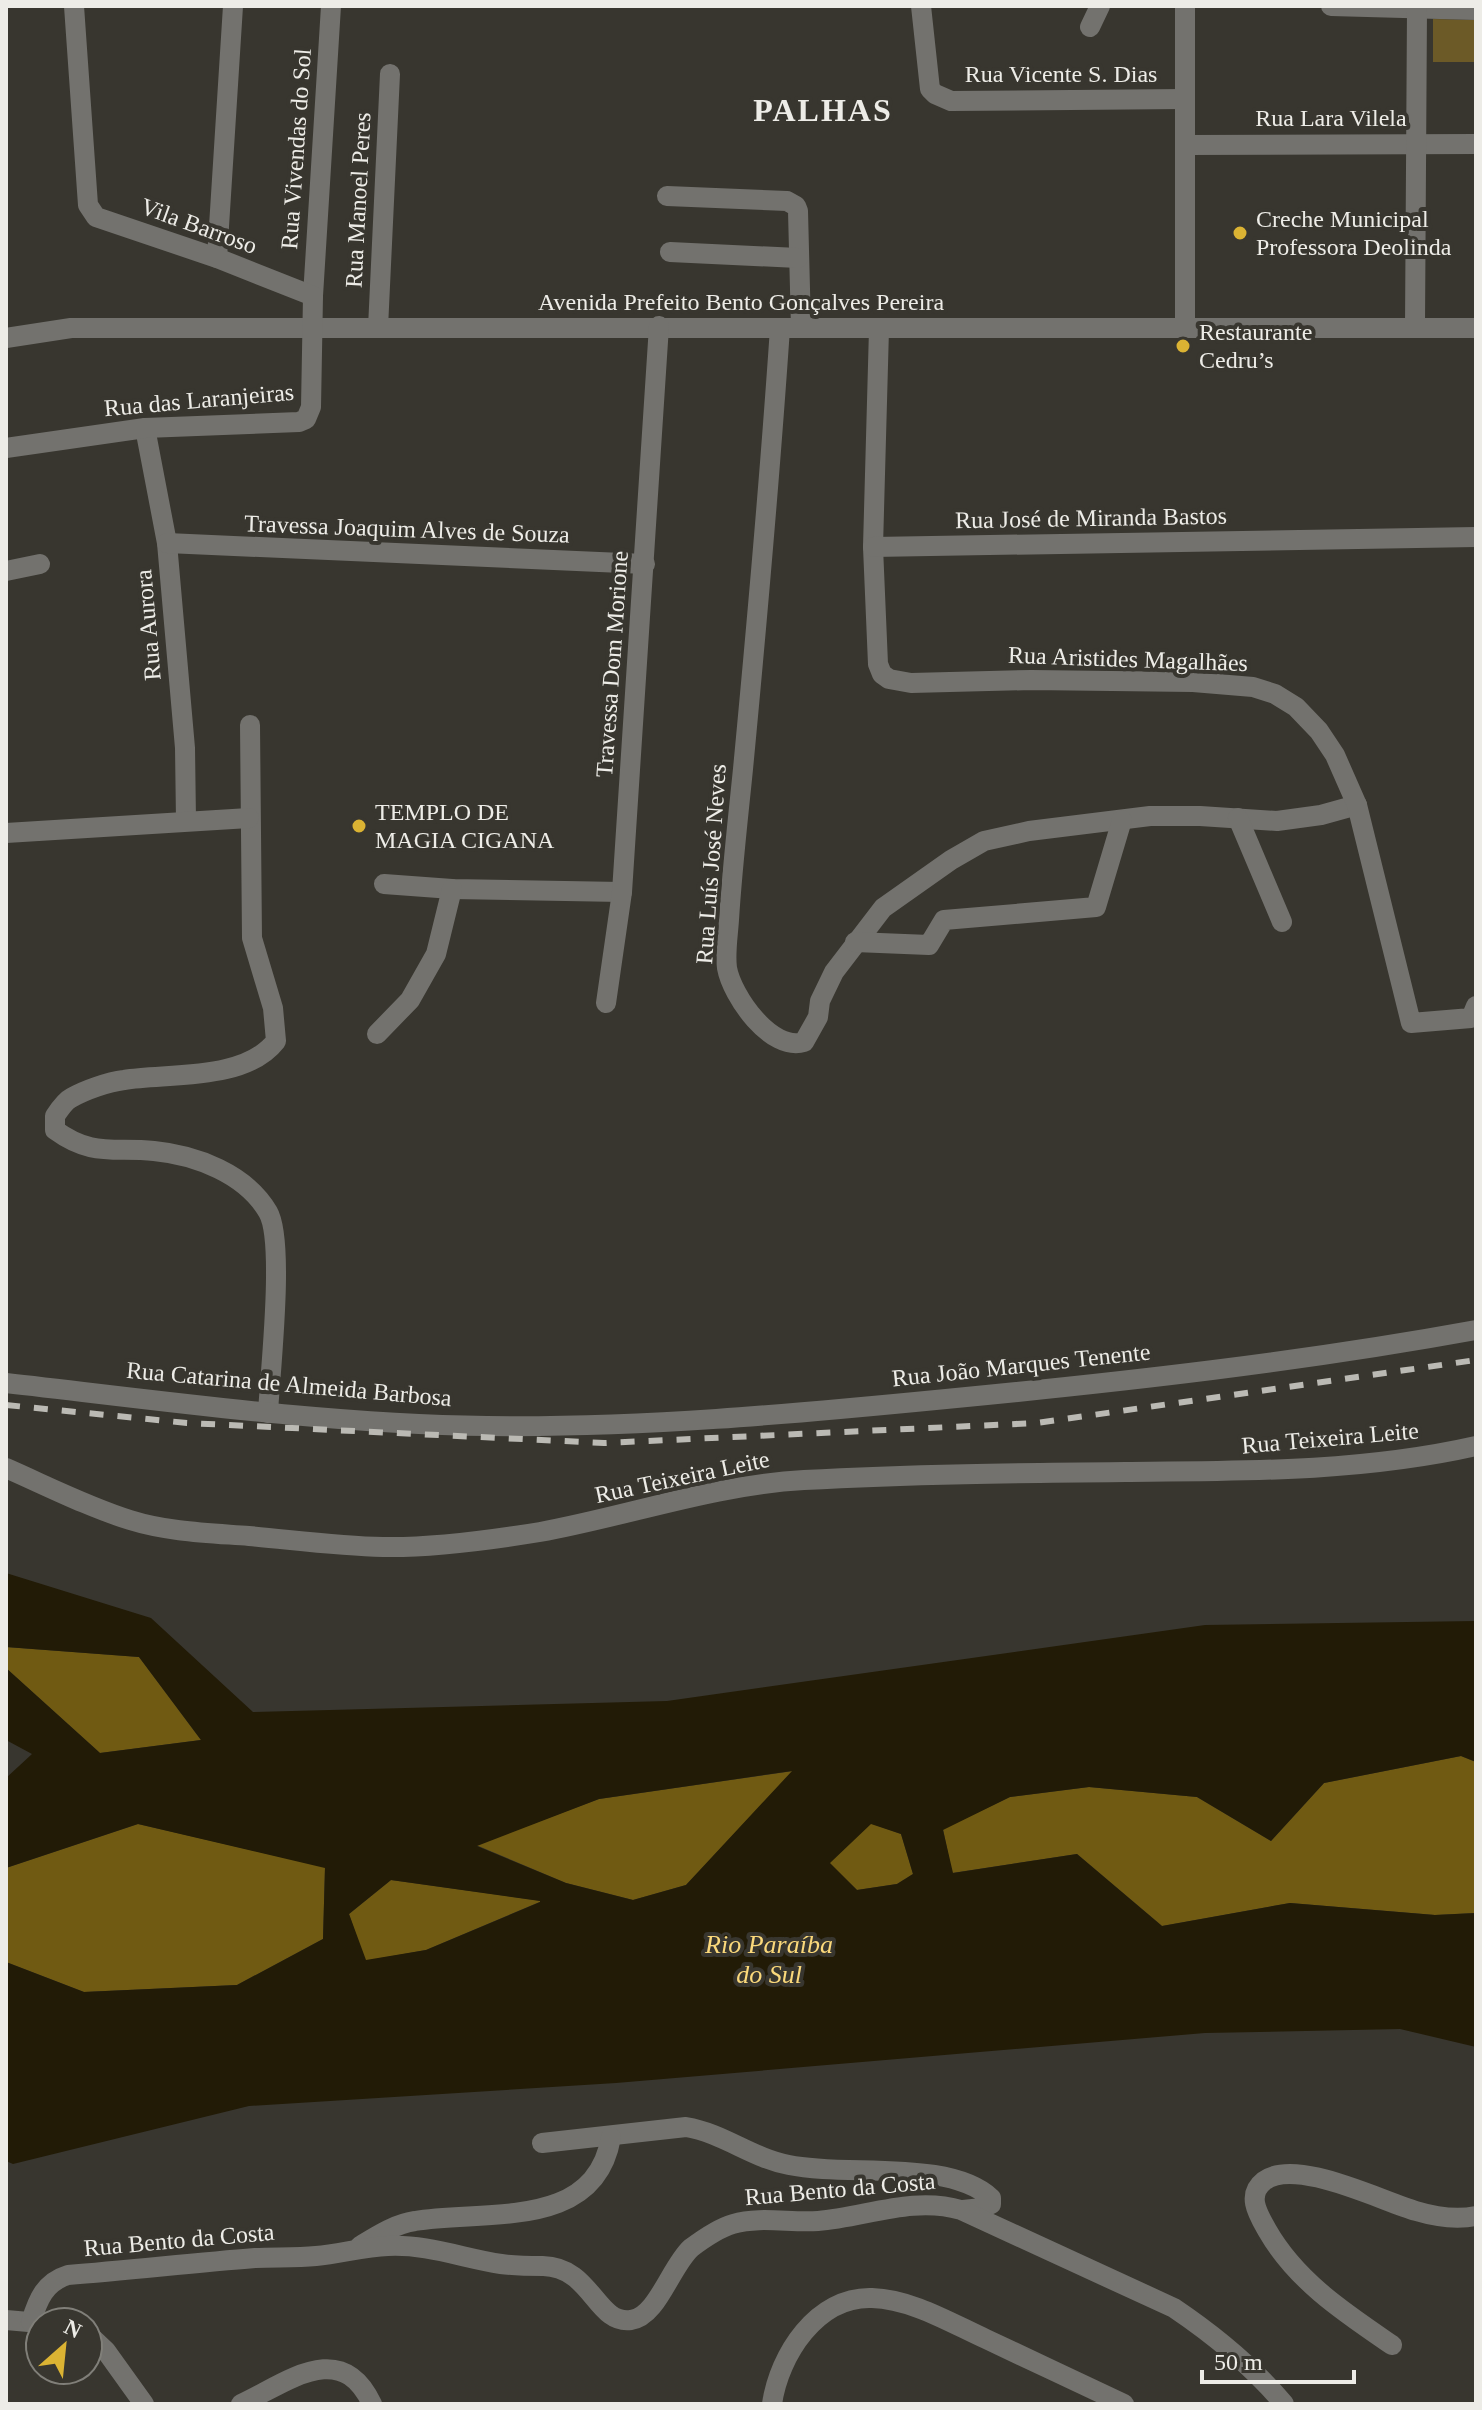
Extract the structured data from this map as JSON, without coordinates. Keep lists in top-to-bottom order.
{
  "streets": {
    "street": [
      "Rua Vicente S. Dias",
      "Rua Lara Vilela",
      "Rua Vivendas do Sol",
      "Rua Manoel Peres",
      "Vila Barroso",
      "Avenida Prefeito Bento Gonçalves Pereira",
      "Rua das Laranjeiras",
      "Rua José de Miranda Bastos",
      "Travessa Joaquim Alves de Souza",
      "Rua Aurora",
      "Rua Aristides Magalhães",
      "Travessa Dom Morione",
      "Rua Luís José Neves",
      "Rua João Marques Tenente",
      "Rua Catarina de Almeida Barbosa",
      "Rua Teixeira Leite",
      "Rua Bento da Costa"
    ]
  },
  "crossings": [
    ["Rua Vivendas do Sol", "Vila Barroso"],
    ["Rua Manoel Peres", "Avenida Prefeito Bento Gonçalves Pereira"],
    ["Avenida Prefeito Bento Gonçalves Pereira", "Rua das Laranjeiras"],
    ["Avenida Prefeito Bento Gonçalves Pereira", "Travessa Dom Morione"],
    ["Avenida Prefeito Bento Gonçalves Pereira", "Rua Luís José Neves"],
    ["Rua das Laranjeiras", "Rua Aurora"],
    ["Rua José de Miranda Bastos", "Rua Aristides Magalhães"],
    ["Travessa Joaquim Alves de Souza", "Rua Aurora"],
    ["Travessa Joaquim Alves de Souza", "Travessa Dom Morione"],
    ["Rua Aristides Magalhães", "Rua Luís José Neves"],
    ["Rua João Marques Tenente", "Rua Catarina de Almeida Barbosa"]
  ],
  "districts": ["PALHAS"],
  "water": ["Rio Paraíba do Sul"],
  "places": ["Creche Municipal Professora Deolinda", "Restaurante Cedru’s", "TEMPLO DE MAGIA CIGANA"],
  "scale_bar": "50 m",
  "north": "top right"
}
